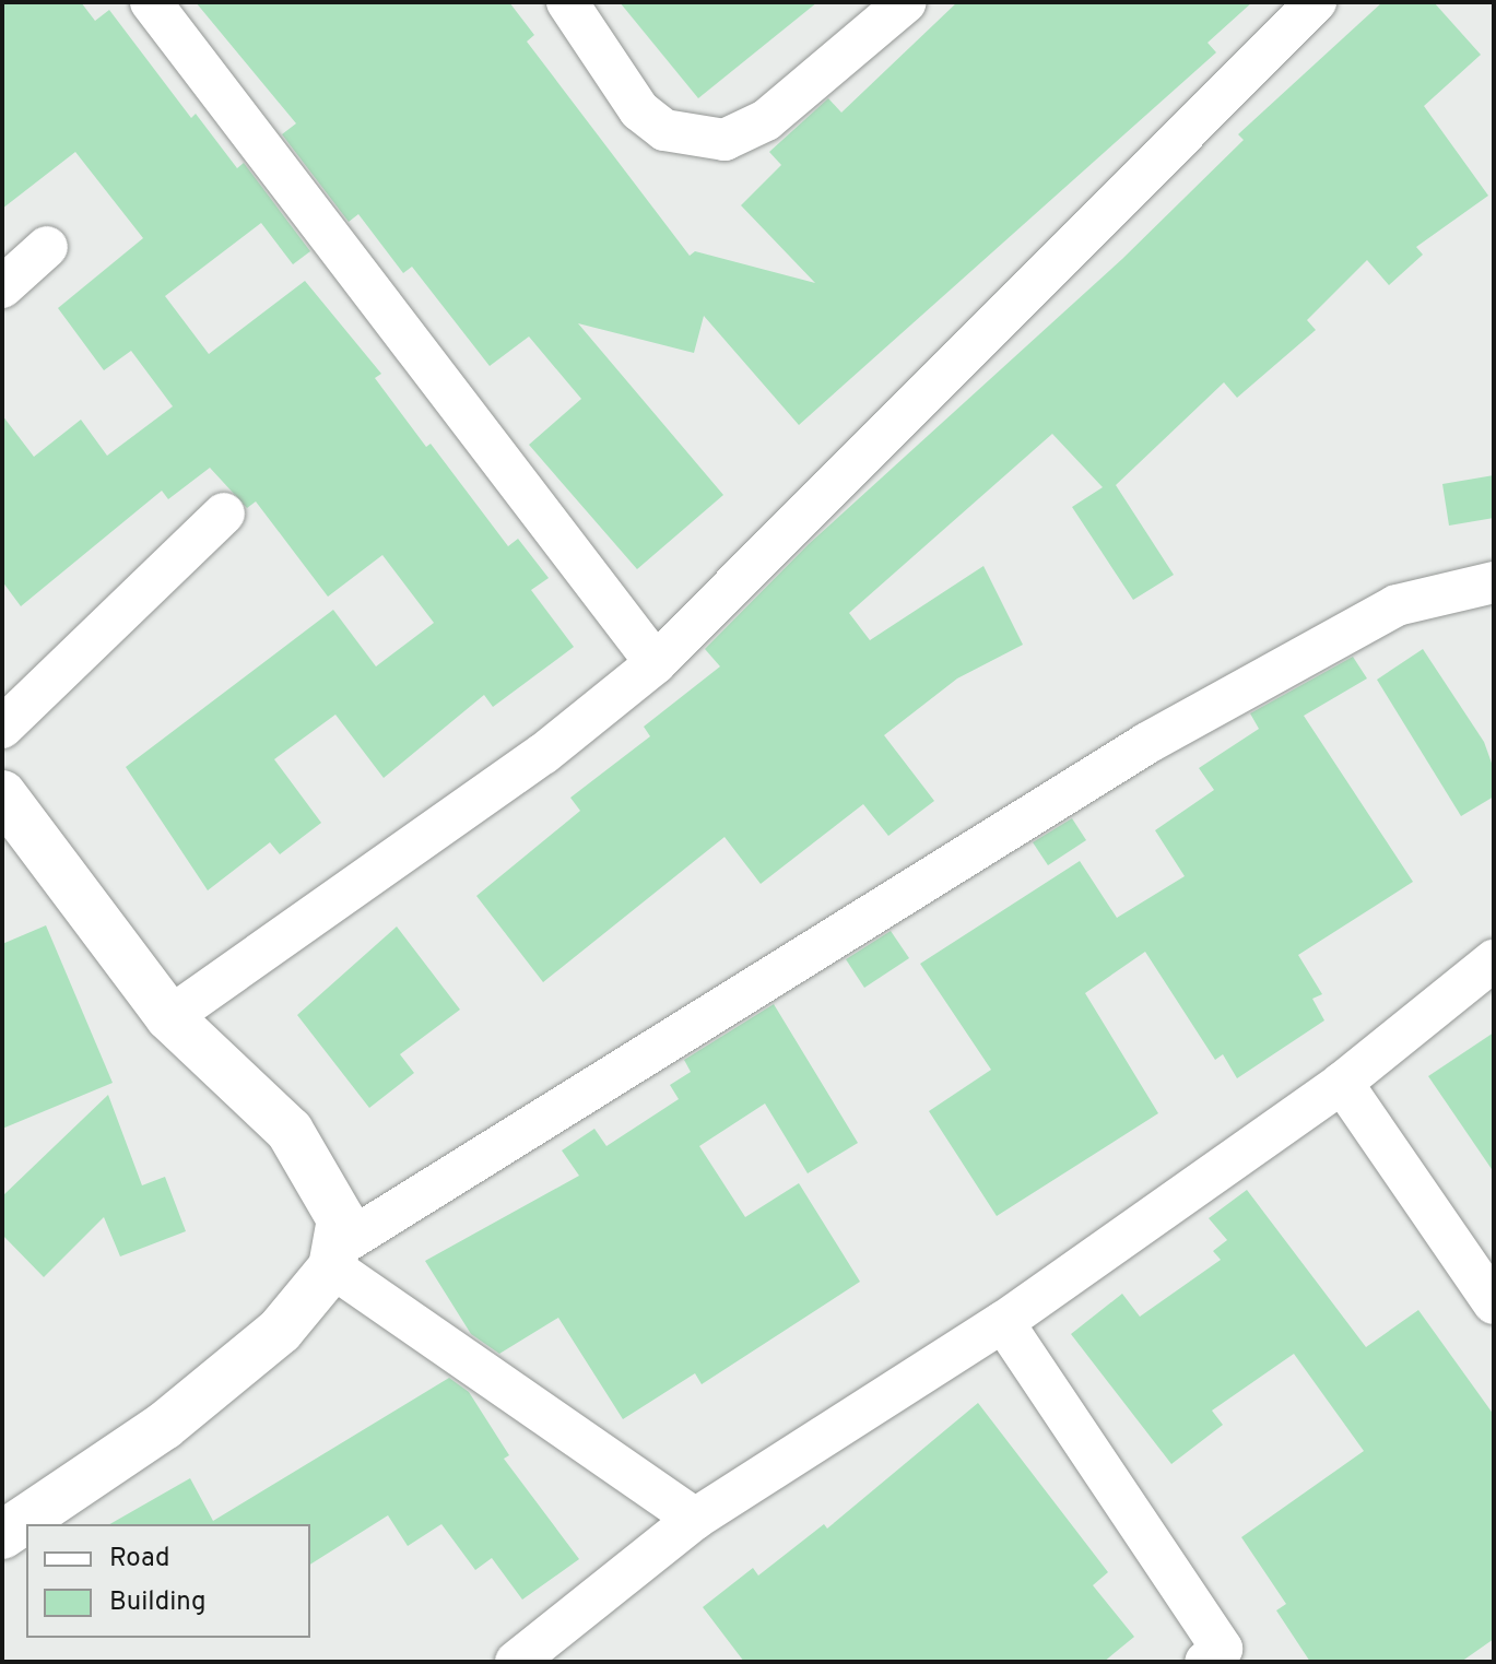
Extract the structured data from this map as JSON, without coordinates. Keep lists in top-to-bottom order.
{
  "legend": ["Road", "Building"]
}
